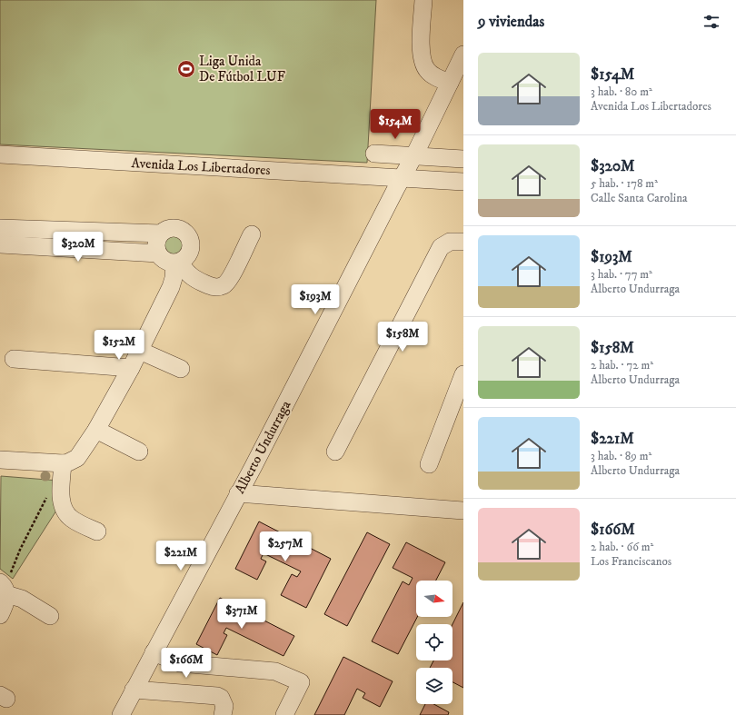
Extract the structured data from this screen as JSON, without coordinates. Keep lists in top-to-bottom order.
{
  "streets": {
    "street": ["Avenida Los Libertadores", "Alberto Undurraga"]
  },
  "crossings": [
    ["Avenida Los Libertadores", "Alberto Undurraga"]
  ],
  "places": {
    "sports": ["Liga Unida De Fútbol LUF"]
  },
  "north": "right",
  "page": {
    "heading": "9 viviendas",
    "list": [
      {
        "name": "$154M",
        "note": "3 hab. · 80 m² · Avenida Los Libertadores"
      },
      {
        "name": "$320M",
        "note": "5 hab. · 178 m² · Calle Santa Carolina"
      },
      {
        "name": "$193M",
        "note": "3 hab. · 77 m² · Alberto Undurraga"
      },
      {
        "name": "$158M",
        "note": "2 hab. · 72 m² · Alberto Undurraga"
      },
      {
        "name": "$221M",
        "note": "3 hab. · 89 m² · Alberto Undurraga"
      },
      {
        "name": "$166M",
        "note": "2 hab. · 66 m² · Los Franciscanos"
      }
    ],
    "price": [
      "$154M",
      "$320M",
      "$193M",
      "$158M",
      "$152M",
      "$257M",
      "$221M",
      "$371M",
      "$166M"
    ]
  }
}
